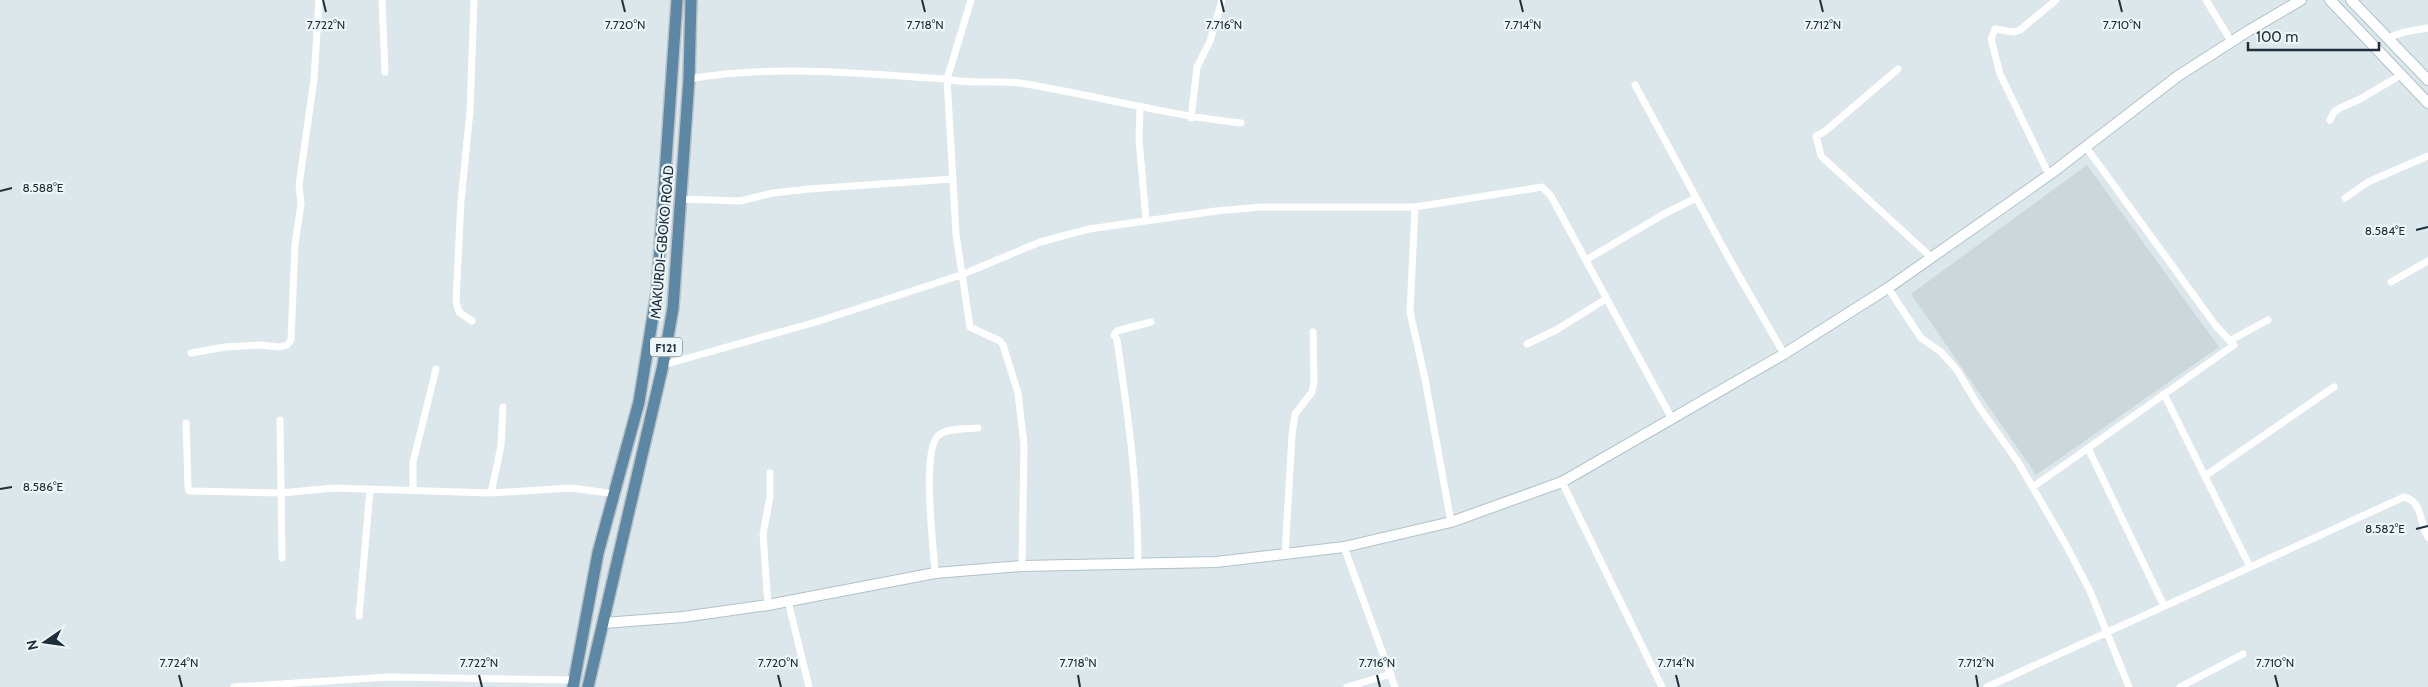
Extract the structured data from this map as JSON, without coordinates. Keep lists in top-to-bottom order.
{
  "streets": {
    "main road": ["MAKURDI-GBOKO ROAD", "F121"]
  },
  "scale_bar": "100 m",
  "north": "left",
  "coordinates": [
    "7.722°N",
    "7.720°N",
    "7.718°N",
    "7.716°N",
    "7.714°N",
    "7.712°N",
    "7.710°N",
    "8.588°E",
    "8.584°E",
    "8.586°E",
    "8.582°E",
    "7.724°N"
  ]
}
